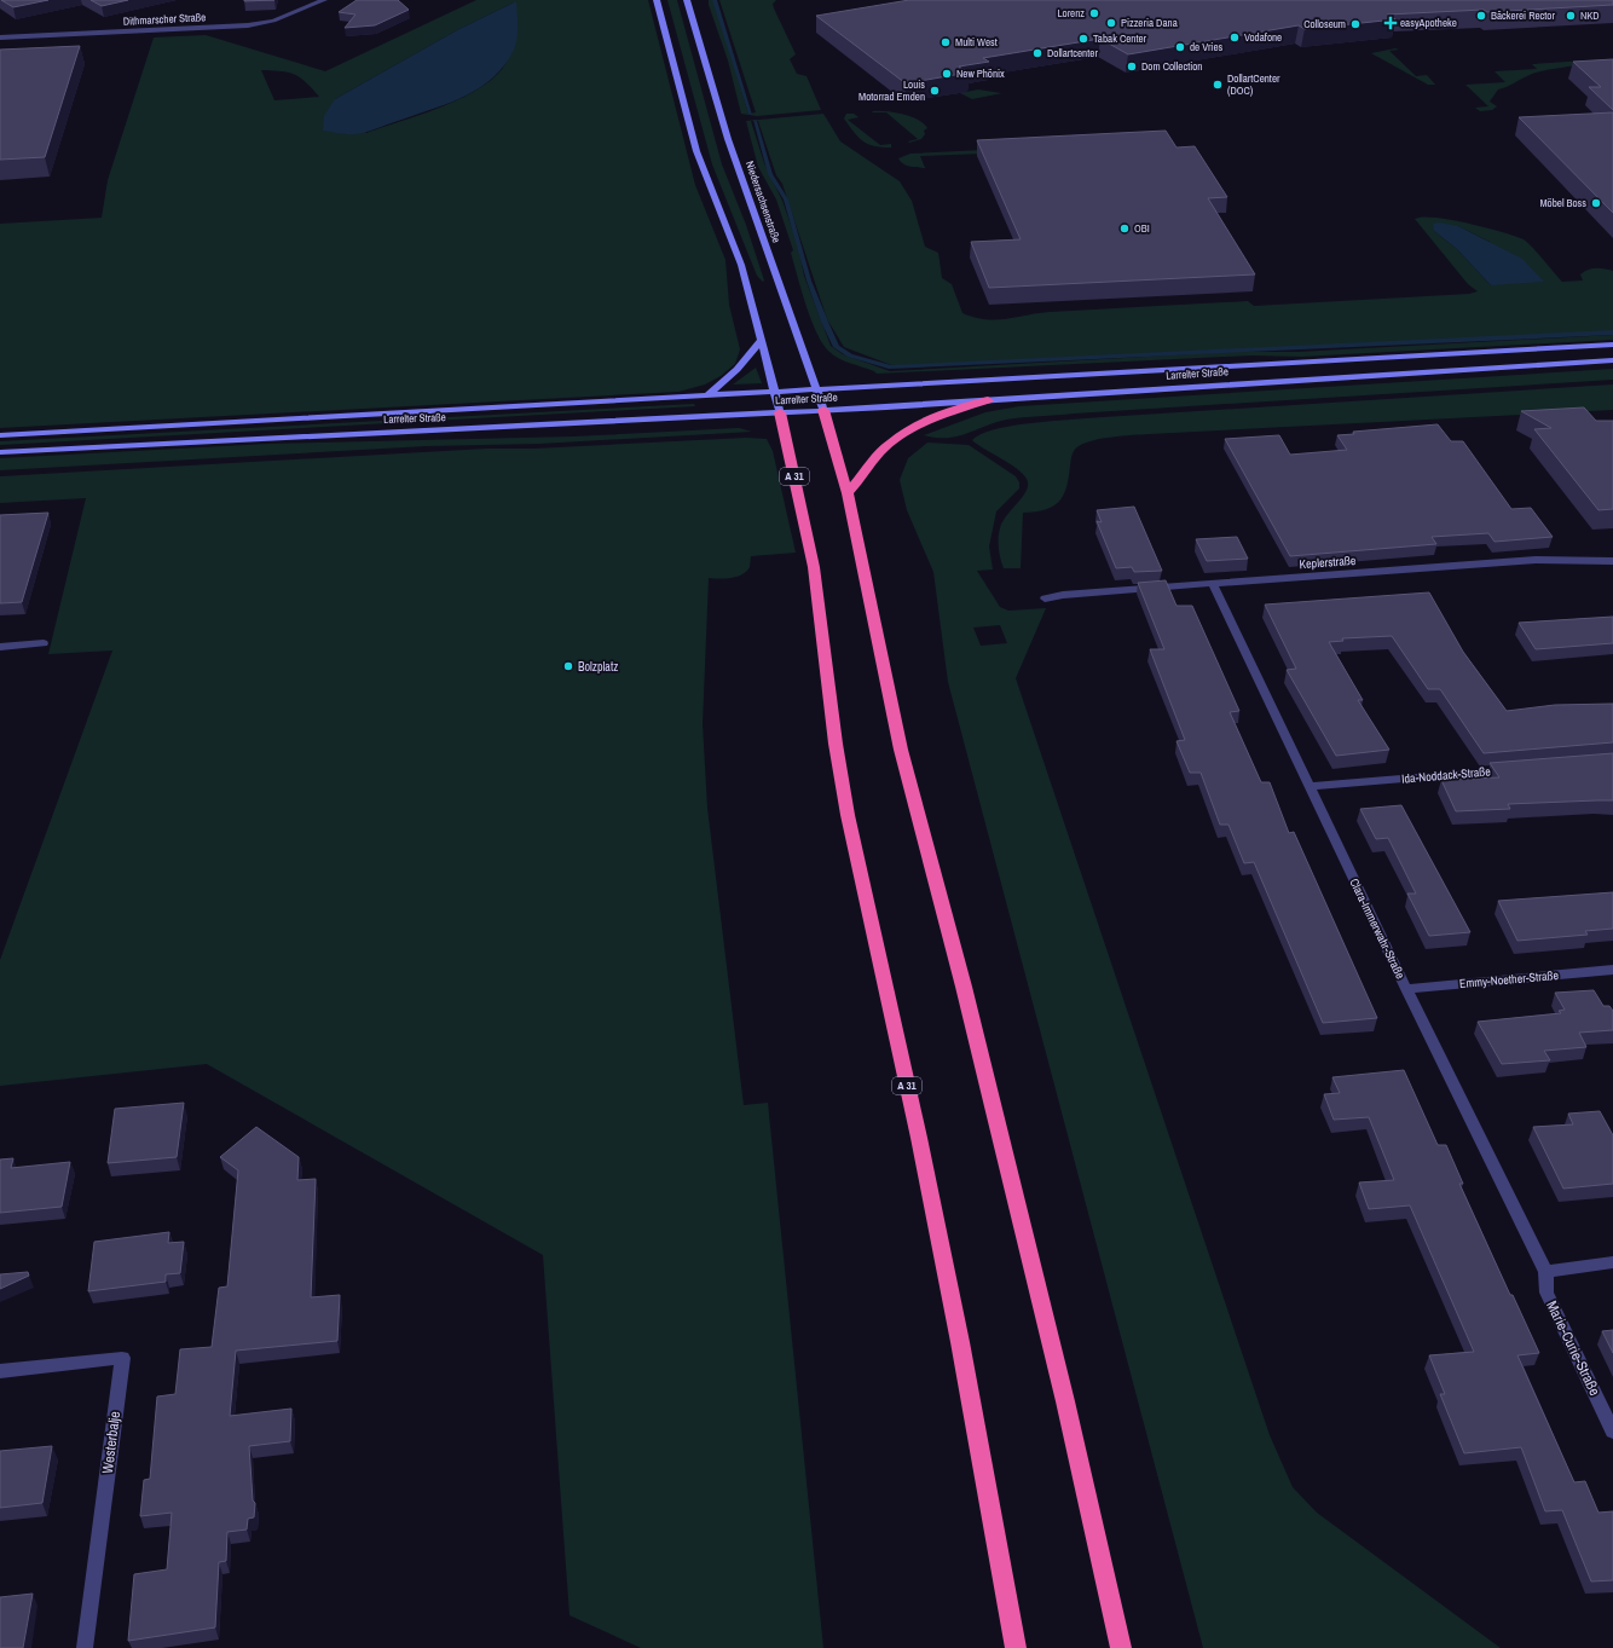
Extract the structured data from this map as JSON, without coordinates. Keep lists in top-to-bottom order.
{
  "streets": {
    "highway": ["A 31"],
    "main road": ["Niedersachsenstraße", "Larrelter Straße"],
    "street": [
      "Dithmarscher Straße",
      "Keplerstraße",
      "Ida-Noddack-Straße",
      "Clara-Immerwahr-Straße",
      "Emmy-Noether-Straße",
      "Marie-Curie-Straße",
      "Westerbalje"
    ]
  },
  "crossings": [
    ["Niedersachsenstraße", "Larrelter Straße"],
    ["Larrelter Straße", "A 31"],
    ["Keplerstraße", "Clara-Immerwahr-Straße"],
    ["Ida-Noddack-Straße", "Clara-Immerwahr-Straße"],
    ["Clara-Immerwahr-Straße", "Emmy-Noether-Straße"],
    ["Clara-Immerwahr-Straße", "Marie-Curie-Straße"]
  ],
  "places": {
    "other": [
      "Lorenz",
      "Bäckerei Rector",
      "NKD",
      "Pizzeria Dana",
      "Colloseum",
      "Vodafone",
      "Tabak Center",
      "Multi West",
      "de Vries",
      "Dollartcenter",
      "Dom Collection",
      "New Phönix",
      "DollartCenter (DOC)",
      "Louis Motorrad Emden",
      "Möbel Boss",
      "OBI",
      "Bolzplatz"
    ],
    "health": ["easyApotheke"]
  }
}
